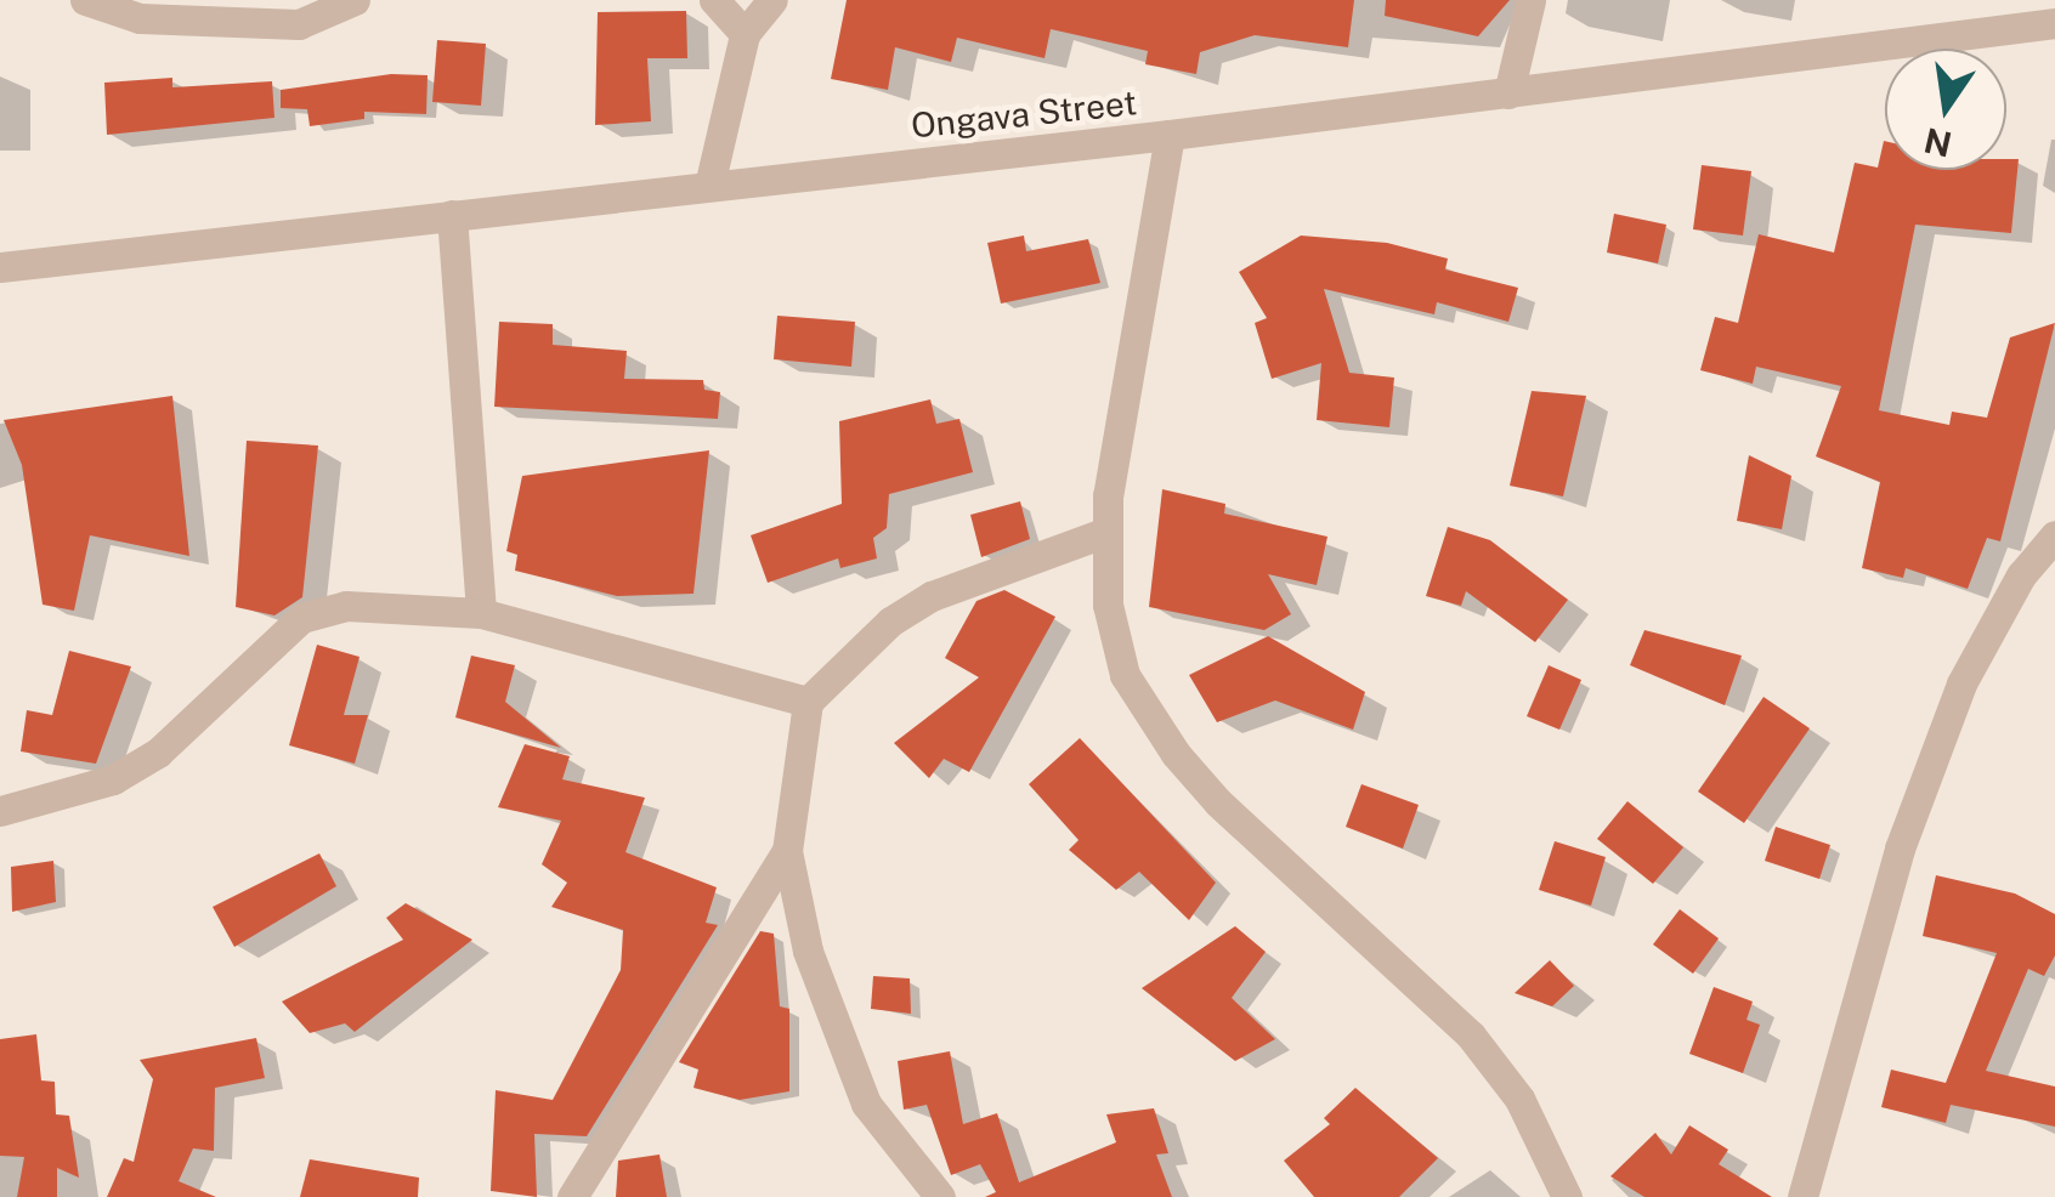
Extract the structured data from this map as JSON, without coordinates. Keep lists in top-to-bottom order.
{
  "streets": {
    "street": ["Ongava Street"]
  },
  "north": "bottom"
}
